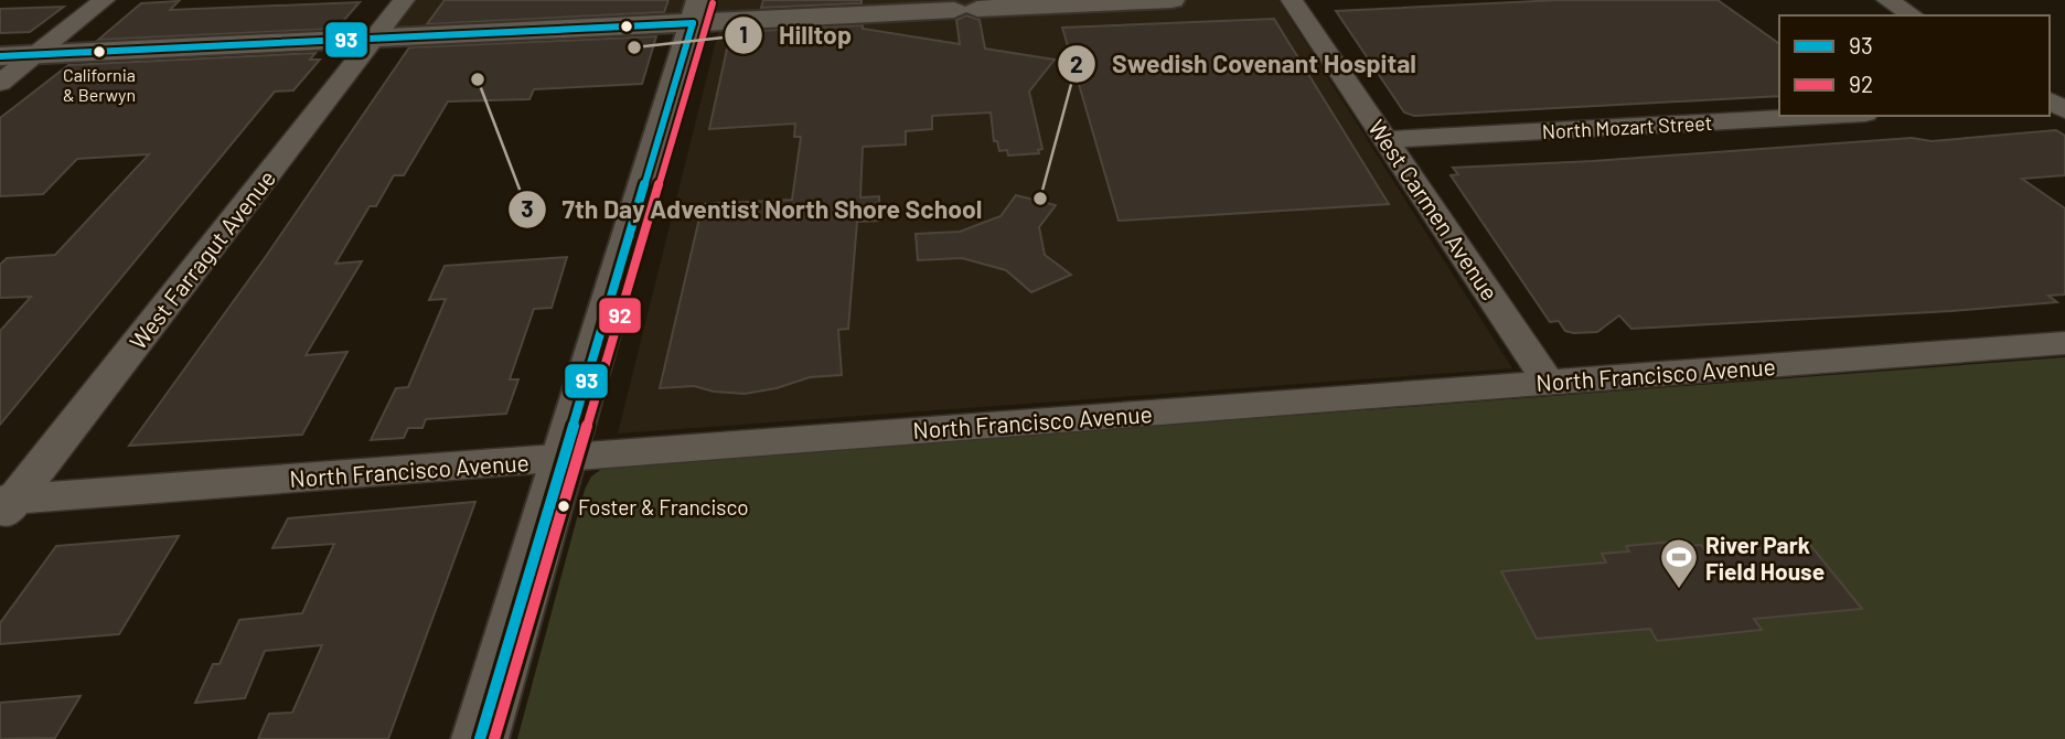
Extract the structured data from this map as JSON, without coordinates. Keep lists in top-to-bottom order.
{
  "streets": {
    "street": [
      "North Mozart Street",
      "West Carmen Avenue",
      "West Farragut Avenue",
      "North Francisco Avenue"
    ]
  },
  "crossings": [
    ["North Mozart Street", "West Carmen Avenue"],
    ["West Carmen Avenue", "North Francisco Avenue"],
    ["West Farragut Avenue", "North Francisco Avenue"]
  ],
  "places": {
    "other": [
      "Hilltop",
      "California & Berwyn",
      "7th Day Adventist North Shore School",
      "Swedish Covenant Hospital",
      "Foster & Francisco"
    ],
    "sports": ["River Park Field House"]
  },
  "lines": ["transit line 92", "transit line 93"],
  "legend": ["93", "92"]
}
